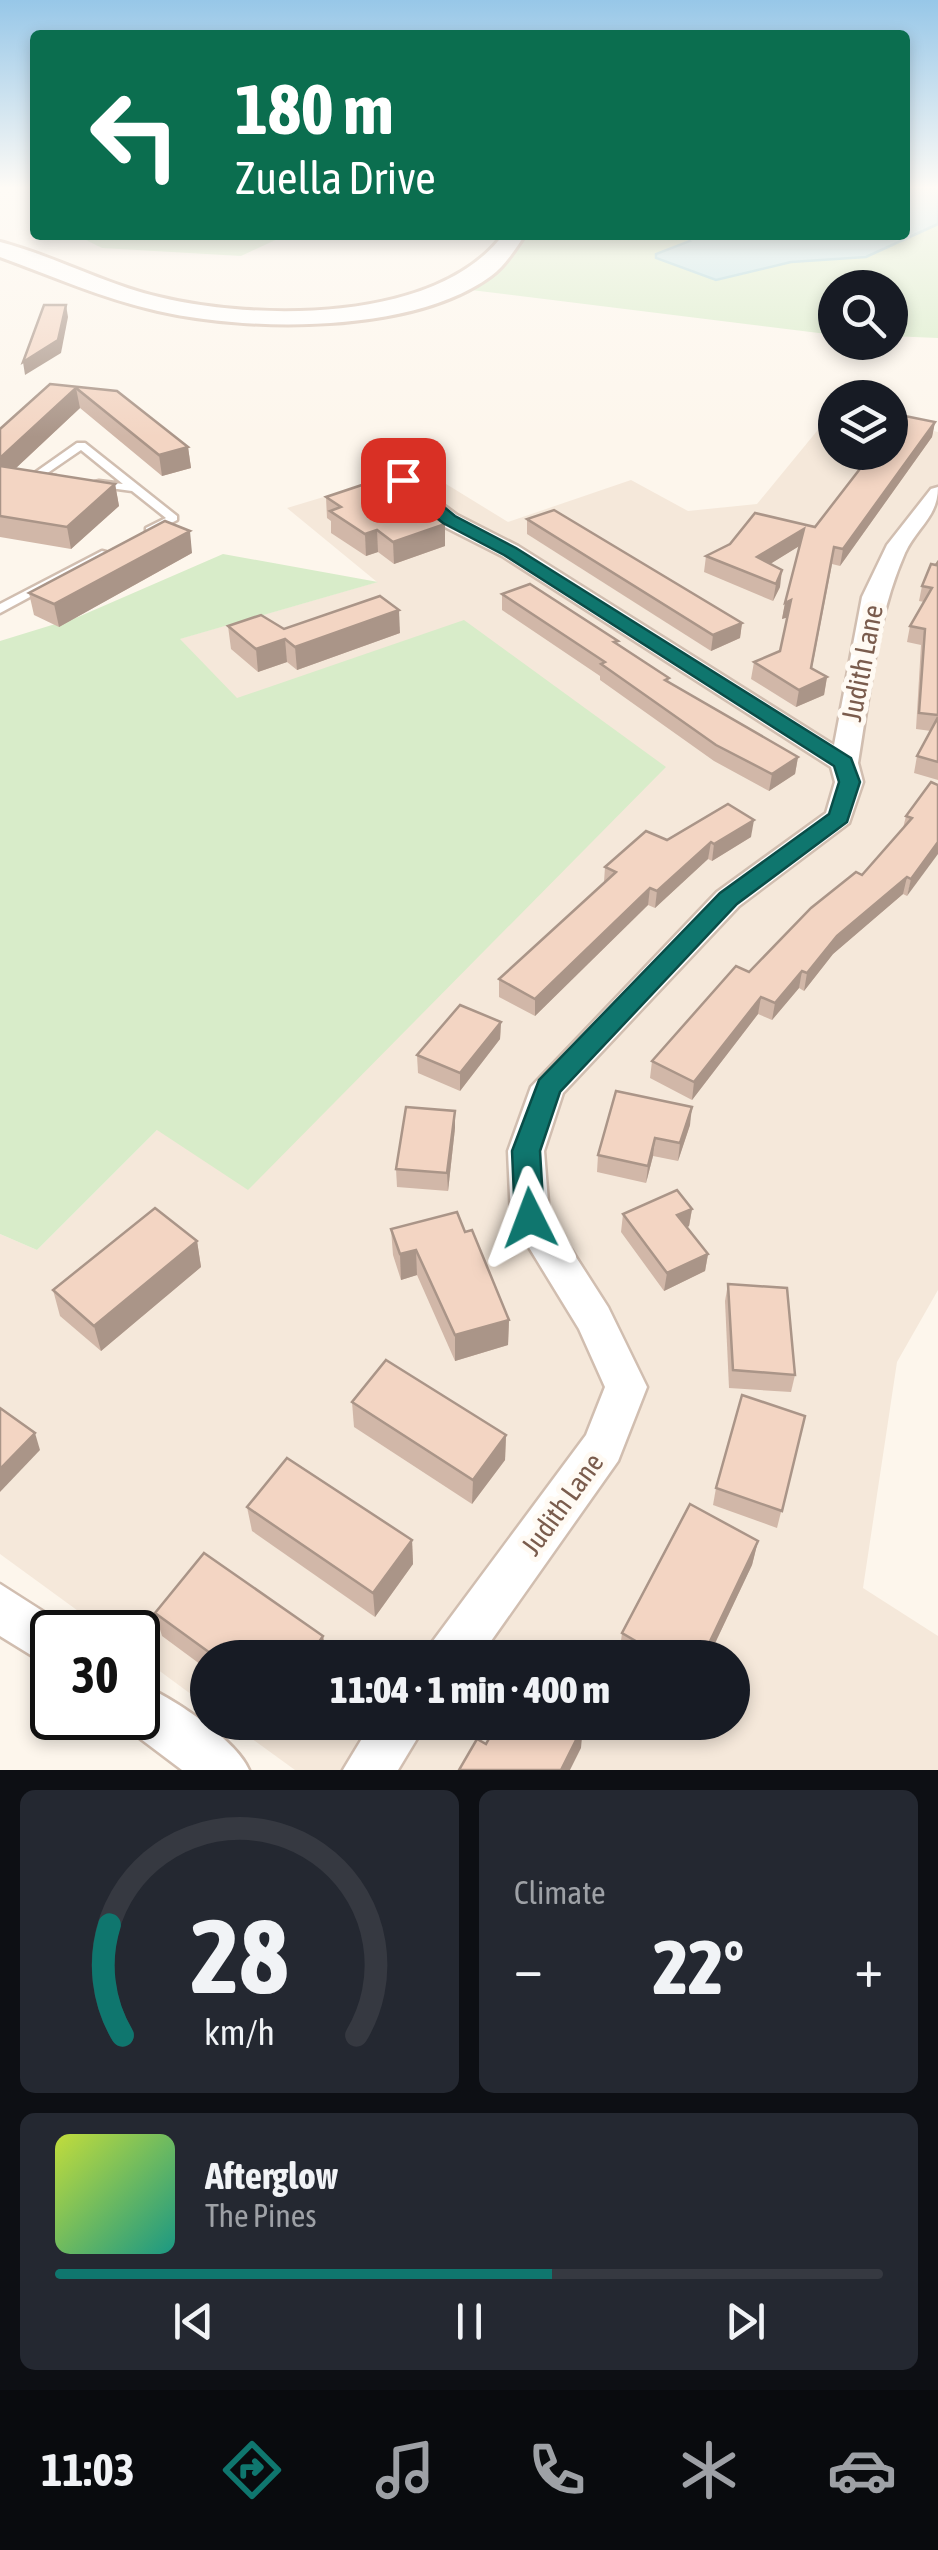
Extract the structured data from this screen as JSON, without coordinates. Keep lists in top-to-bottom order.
{
  "streets": {
    "street": ["Judith Lane"]
  },
  "page": {
    "turn": ["180 m", "Zuella Drive"],
    "limit": "30",
    "trip": "11:04 · 1 min · 400 m",
    "tile": "Climate",
    "heat": ["−", "22°", "+"],
    "song": ["Afterglow", "The Pines"],
    "tabs": "11:03",
    "gauge": ["28", "km/h"]
  }
}
